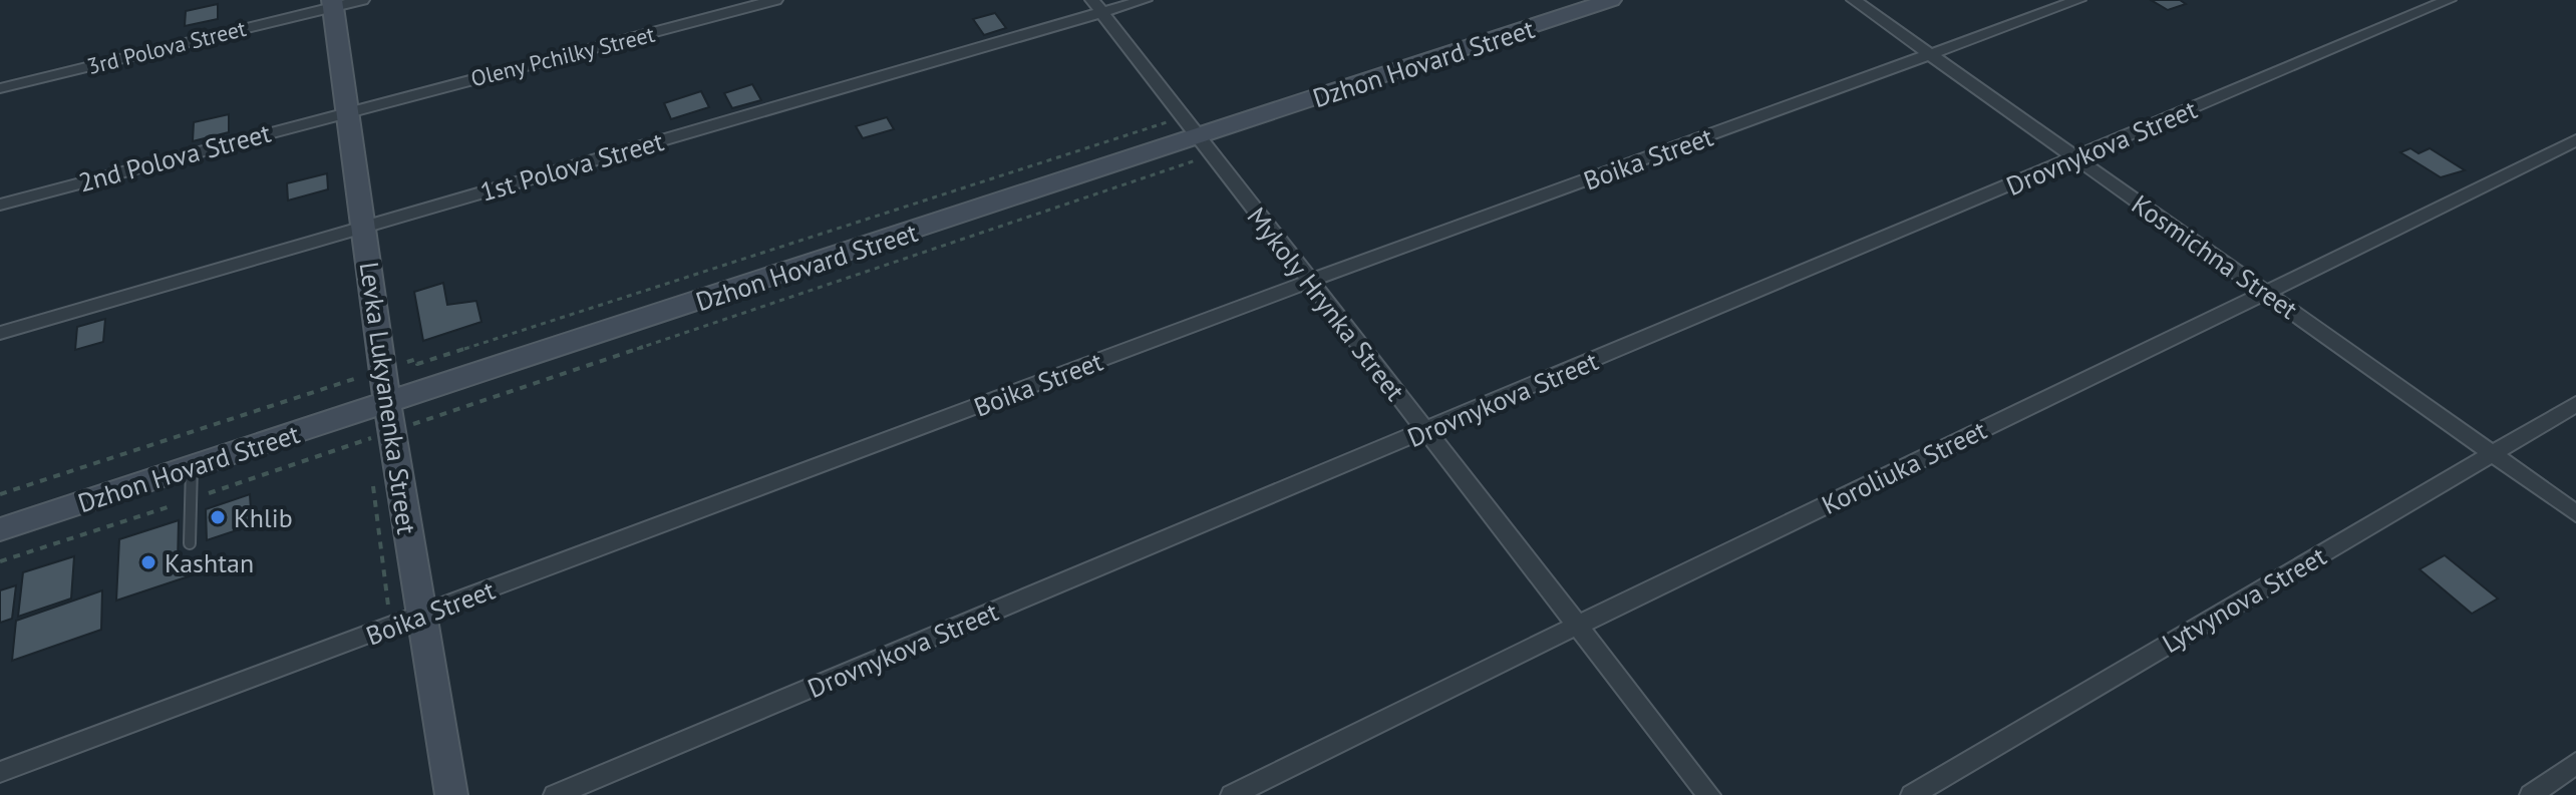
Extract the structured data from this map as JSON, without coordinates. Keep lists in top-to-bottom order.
{
  "streets": {
    "street": [
      "3rd Polova Street",
      "Oleny Pchilky Street",
      "Dzhon Hovard Street",
      "Drovnykova Street",
      "2nd Polova Street",
      "Boika Street",
      "1st Polova Street",
      "Kosmichna Street",
      "Mykoly Hrynka Street",
      "Levka Lukyanenka Street",
      "Koroliuka Street",
      "Lytvynova Street"
    ]
  },
  "crossings": [
    ["3rd Polova Street", "Levka Lukyanenka Street"],
    ["Oleny Pchilky Street", "2nd Polova Street"],
    ["Oleny Pchilky Street", "Levka Lukyanenka Street"],
    ["Dzhon Hovard Street", "Mykoly Hrynka Street"],
    ["Dzhon Hovard Street", "Levka Lukyanenka Street"],
    ["Drovnykova Street", "Kosmichna Street"],
    ["Drovnykova Street", "Mykoly Hrynka Street"],
    ["2nd Polova Street", "Levka Lukyanenka Street"],
    ["Boika Street", "Kosmichna Street"],
    ["Boika Street", "Mykoly Hrynka Street"],
    ["Boika Street", "Levka Lukyanenka Street"],
    ["1st Polova Street", "Mykoly Hrynka Street"],
    ["1st Polova Street", "Levka Lukyanenka Street"],
    ["Kosmichna Street", "Koroliuka Street"],
    ["Kosmichna Street", "Lytvynova Street"],
    ["Mykoly Hrynka Street", "Koroliuka Street"]
  ],
  "places": ["Khlib", "Kashtan"]
}
